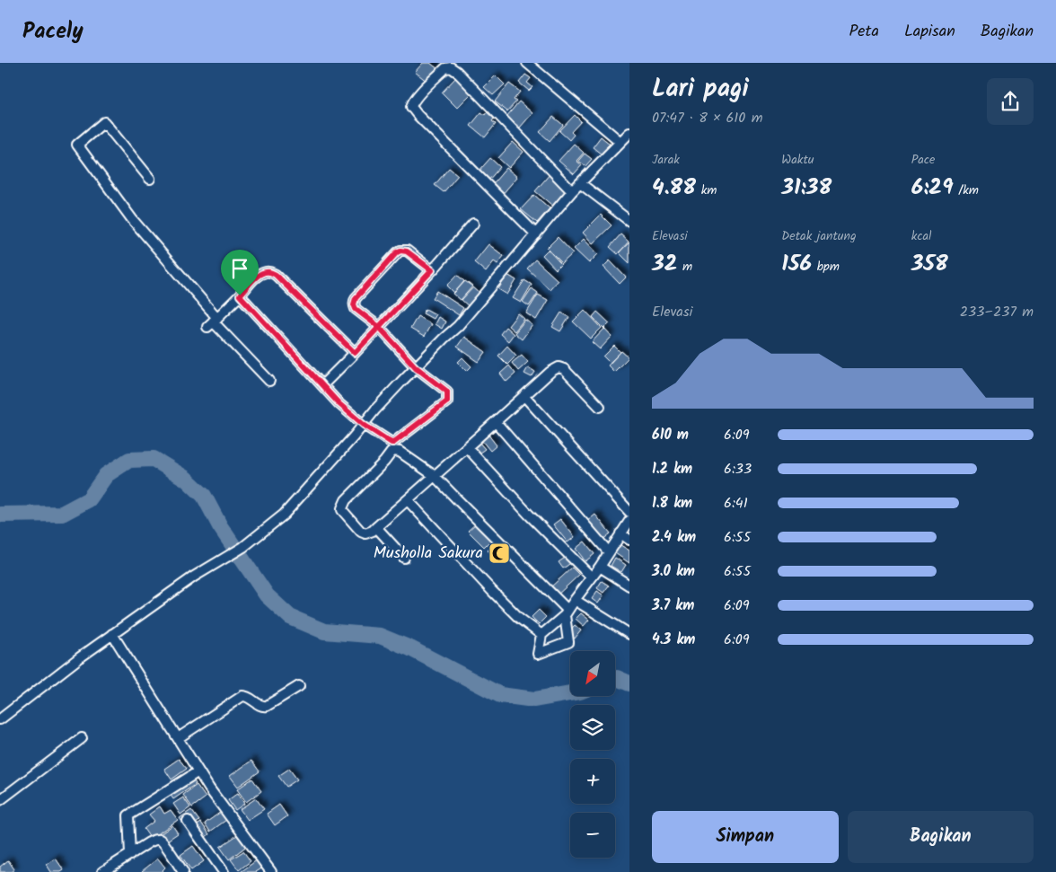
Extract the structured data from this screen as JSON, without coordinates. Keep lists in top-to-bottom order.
{
  "places": {
    "mosque": ["Musholla Sakura"]
  },
  "north": "bottom left",
  "page": {
    "header": "Pacely",
    "nav": ["Peta", "Lapisan", "Bagikan"],
    "heading": ["Lari pagi", "07:47 · 8 × 610 m"],
    "stats": [
      ["Jarak", "4.88 km"],
      ["Waktu", "31:38"],
      ["Pace", "6:29 /km"],
      ["Elevasi", "32 m"],
      ["Detak jantung", "156 bpm"],
      ["kcal", "358"]
    ],
    "chart": ["Elevasi", "233–237 m"],
    "list": [
      {
        "name": "610 m",
        "note": "6:09"
      },
      {
        "name": "1.2 km",
        "note": "6:33"
      },
      {
        "name": "1.8 km",
        "note": "6:41"
      },
      {
        "name": "2.4 km",
        "note": "6:55"
      },
      {
        "name": "3.0 km",
        "note": "6:55"
      },
      {
        "name": "3.7 km",
        "note": "6:09"
      },
      {
        "name": "4.3 km",
        "note": "6:09"
      }
    ],
    "map_buttons": ["+", "−"],
    "buttons": ["Simpan", "Bagikan"]
  }
}
